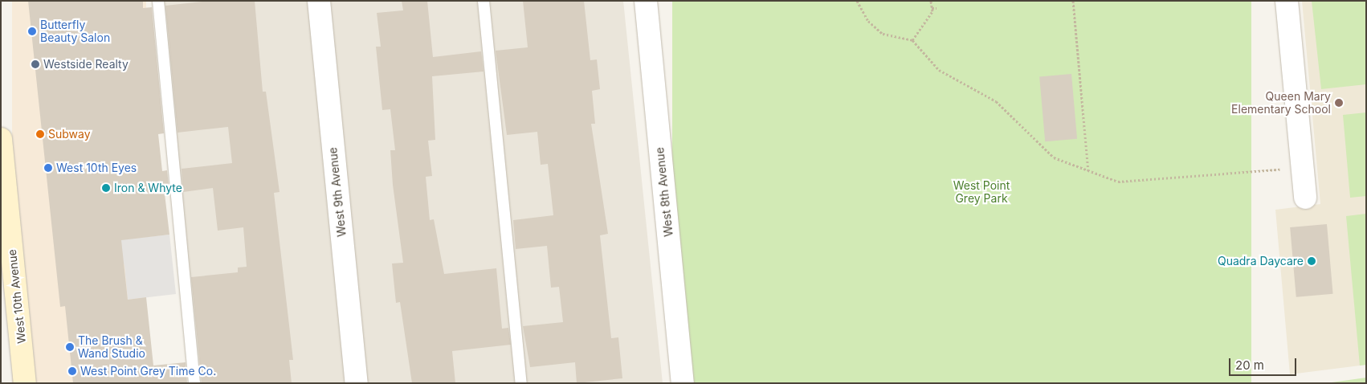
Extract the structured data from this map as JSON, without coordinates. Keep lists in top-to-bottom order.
{
  "streets": {
    "main road": ["West 10th Avenue"],
    "street": ["West 9th Avenue", "West 8th Avenue"]
  },
  "parks": ["West Point Grey Park"],
  "places": [
    "Butterfly Beauty Salon",
    "Westside Realty",
    "Queen Mary Elementary School",
    "Subway",
    "West 10th Eyes",
    "Iron & Whyte",
    "Quadra Daycare",
    "The Brush & Wand Studio",
    "West Point Grey Time Co."
  ],
  "scale_bar": "20 m"
}
